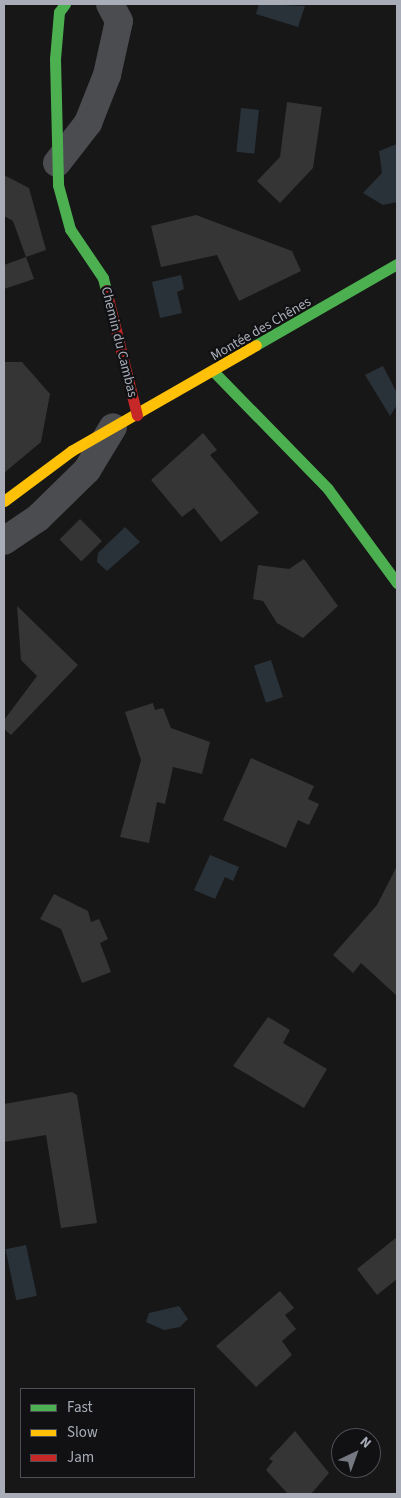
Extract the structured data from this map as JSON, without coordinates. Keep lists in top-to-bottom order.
{
  "streets": {
    "street": ["Montée des Chênes", "Chemin du Cambas"]
  },
  "crossings": [
    ["Montée des Chênes", "Chemin du Cambas"]
  ],
  "legend": ["Fast", "Slow", "Jam"],
  "north": "top right"
}
